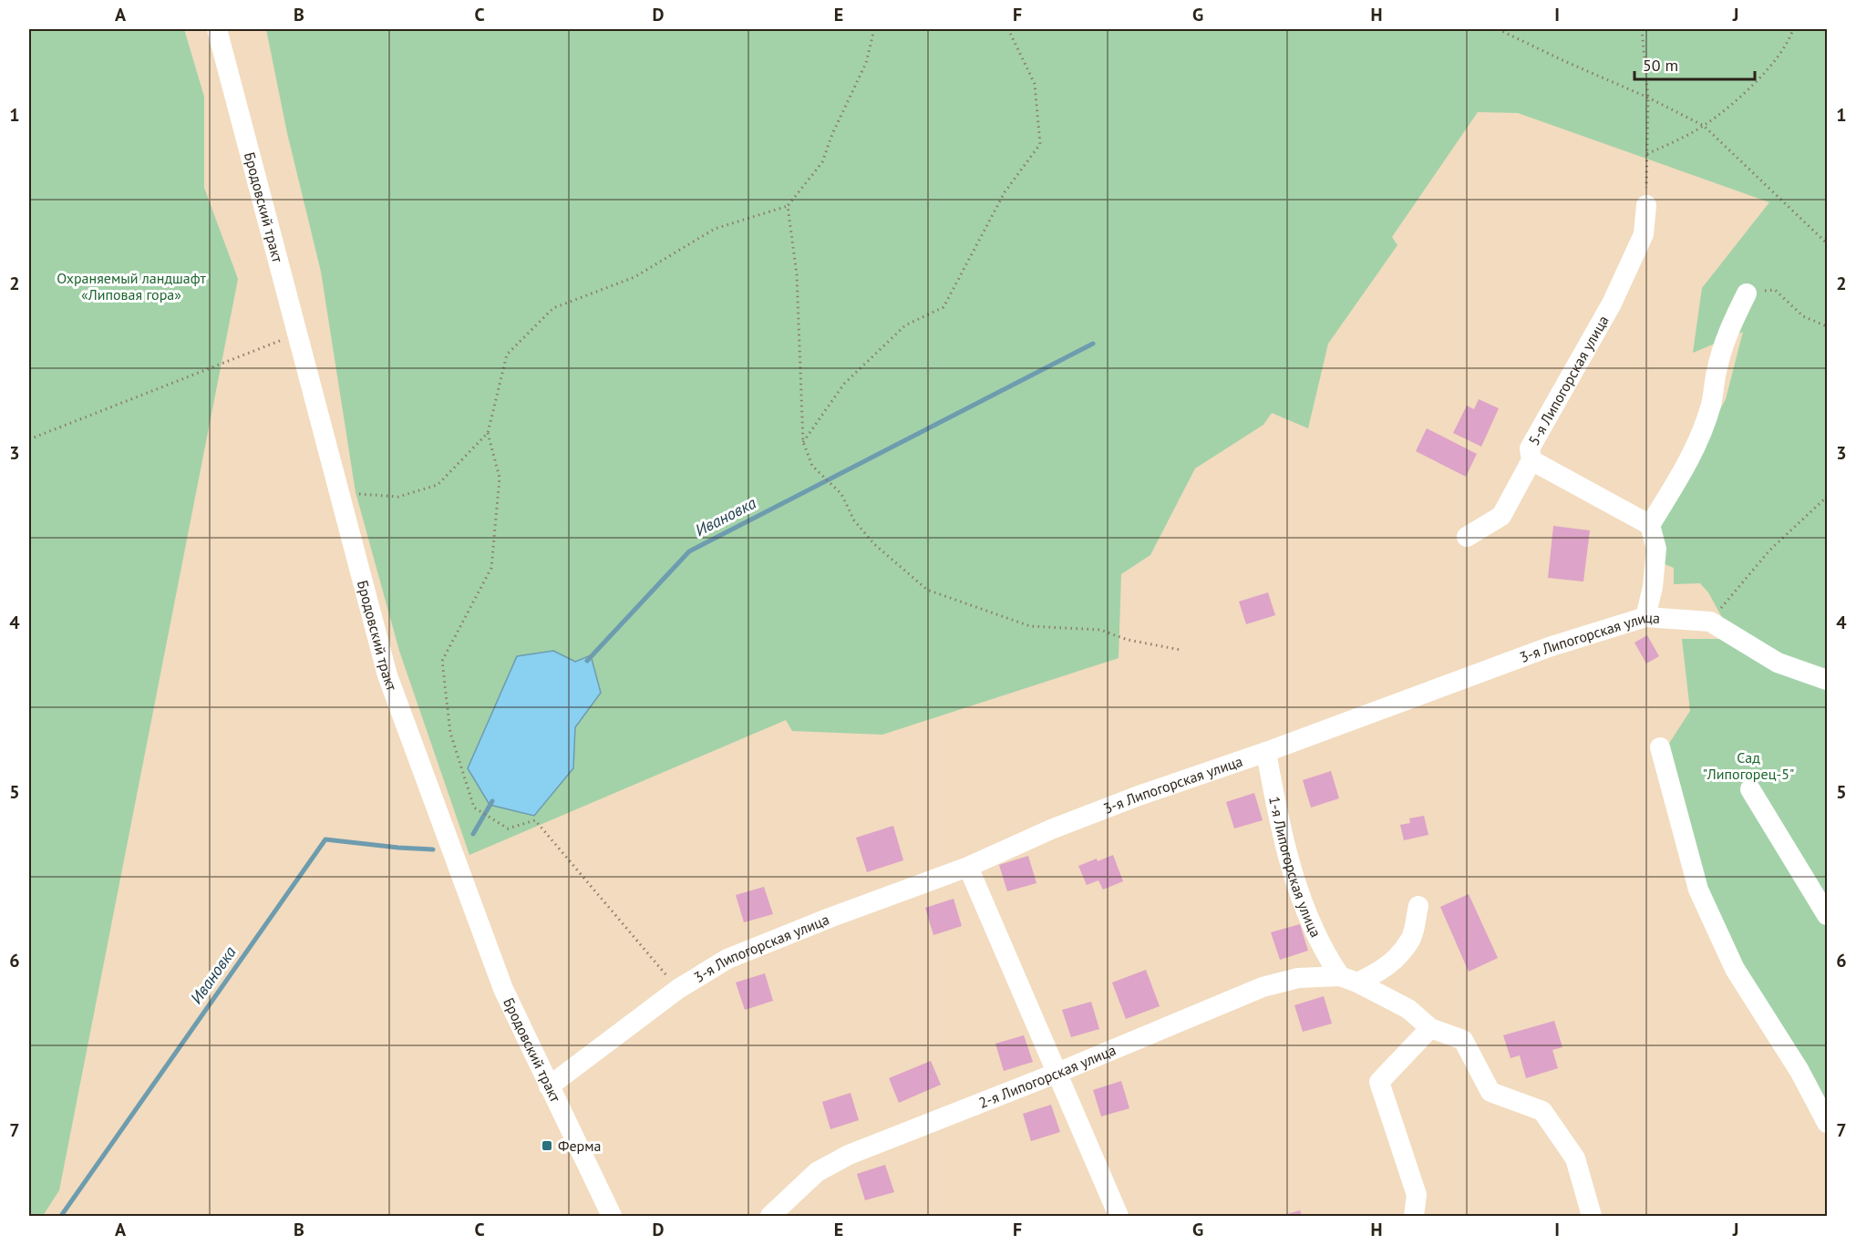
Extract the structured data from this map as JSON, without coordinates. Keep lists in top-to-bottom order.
{
  "streets": {
    "street": [
      "Бродовский тракт",
      "5-я Липогорская улица",
      "3-я Липогорская улица",
      "1-я Липогорская улица",
      "2-я Липогорская улица"
    ]
  },
  "crossings": [
    ["Бродовский тракт", "3-я Липогорская улица"],
    ["3-я Липогорская улица", "1-я Липогорская улица"],
    ["1-я Липогорская улица", "2-я Липогорская улица"]
  ],
  "water": ["Ивановка"],
  "parks": ["Охраняемый ландшафт «Липовая гора»", "Сад \"Липогорец-5\""],
  "places": {
    "transit": ["Ферма"]
  },
  "scale_bar": "50 m",
  "grid": {
    "columns": [
      "A",
      "B",
      "C",
      "D",
      "E",
      "F",
      "G",
      "H",
      "I",
      "J"
    ],
    "rows": [
      "1",
      "2",
      "3",
      "4",
      "5",
      "6",
      "7"
    ]
  }
}
